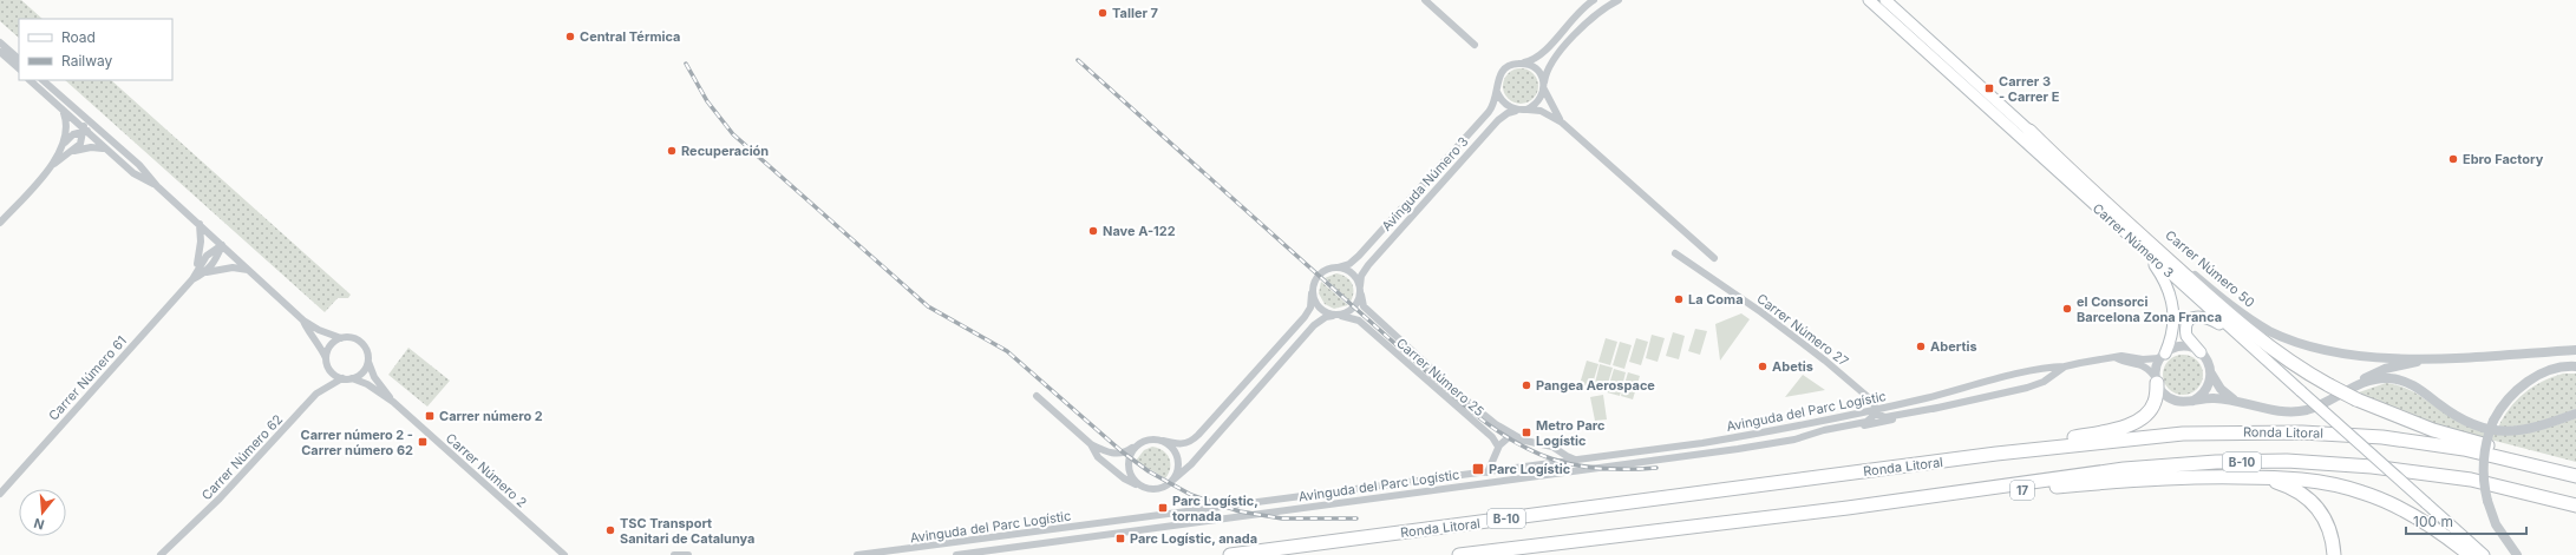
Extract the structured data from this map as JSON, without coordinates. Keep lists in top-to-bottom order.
{
  "streets": {
    "highway": ["Ronda Litoral", "B-10", "17"],
    "main road": ["Carrer Número 3"],
    "street": [
      "Avinguda Número 3",
      "Carrer Número 50",
      "Carrer Número 27",
      "Carrer Número 25",
      "Carrer Número 61",
      "Avinguda del Parc Logístic",
      "Carrer Número 62",
      "Carrer Número 2"
    ]
  },
  "crossings": [
    ["Avinguda Número 3", "Carrer Número 25"],
    ["Carrer Número 27", "Avinguda del Parc Logístic"],
    ["Carrer Número 62", "Carrer Número 2"],
    ["B-10", "17"]
  ],
  "places": {
    "other": [
      "Taller 7",
      "Central Térmica",
      "Recuperación",
      "Ebro Factory",
      "Nave A-122",
      "La Coma",
      "el Consorci Barcelona Zona Franca",
      "Abertis",
      "Abetis",
      "Pangea Aerospace",
      "TSC Transport Sanitari de Catalunya"
    ],
    "transit": [
      "Carrer 3 - Carrer E",
      "Carrer número 2",
      "Metro Parc Logístic",
      "Carrer número 2 - Carrer número 62",
      "Parc Logístic",
      "Parc Logístic, tornada",
      "Parc Logístic, anada"
    ]
  },
  "legend": ["Road", "Railway"],
  "scale_bar": "100 m",
  "north": "bottom"
}
